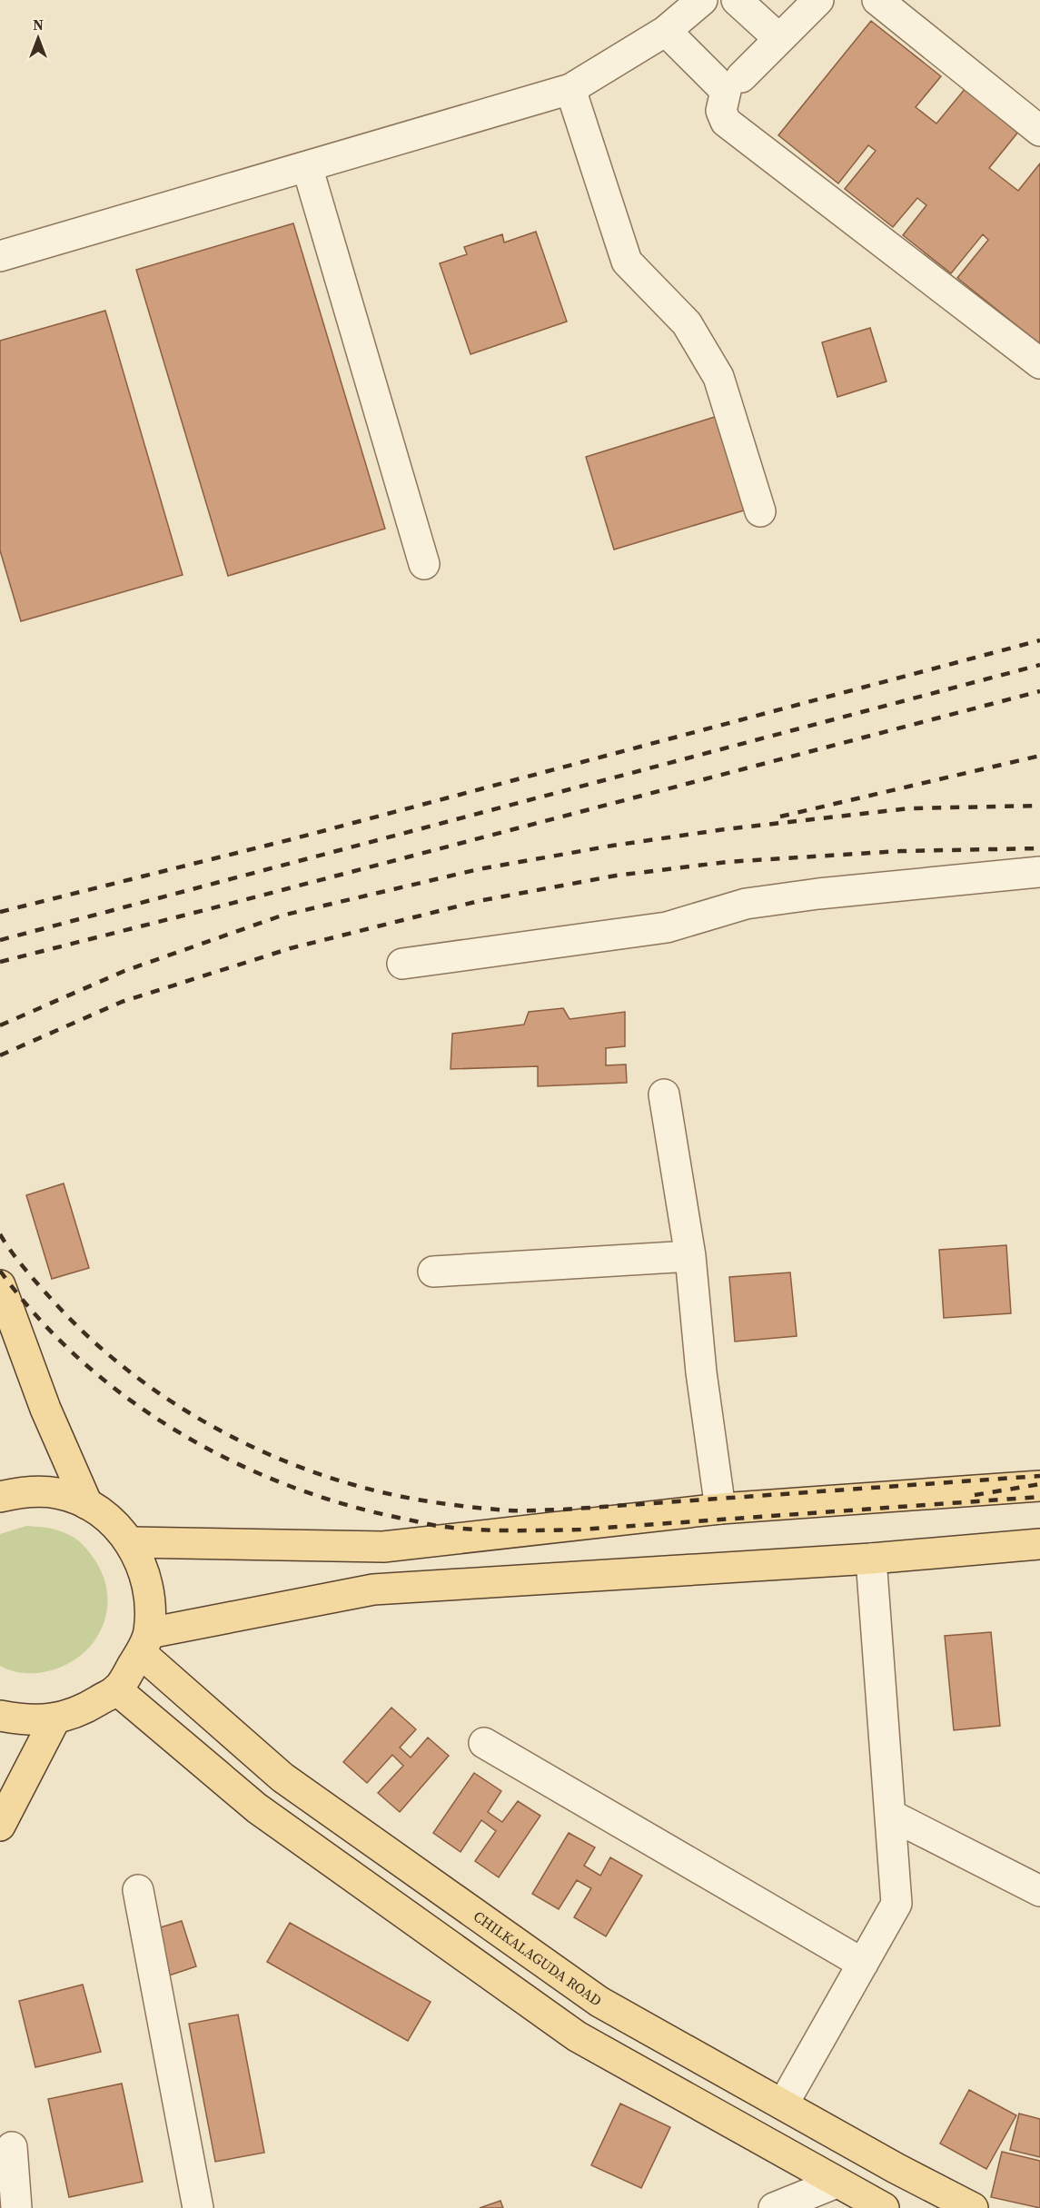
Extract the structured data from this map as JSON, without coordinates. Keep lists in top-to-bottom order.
{
  "streets": {
    "main road": ["CHILKALAGUDA ROAD"]
  },
  "north": "top"
}
